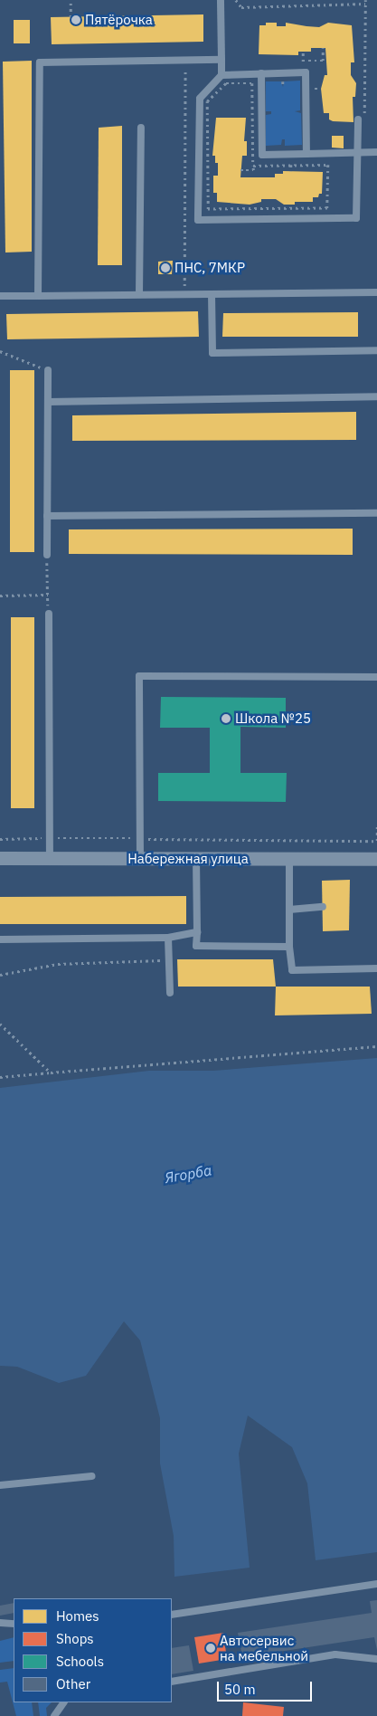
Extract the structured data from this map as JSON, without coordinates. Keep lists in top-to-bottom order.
{
  "streets": {
    "street": ["Набережная улица"]
  },
  "water": ["Ягорба"],
  "places": [
    "Пятёрочка",
    "ПНС, 7МКР",
    "Школа №25",
    "Автосервис на мебельной"
  ],
  "legend": [
    "Homes",
    "Shops",
    "Schools",
    "Other"
  ],
  "scale_bar": "50 m"
}
